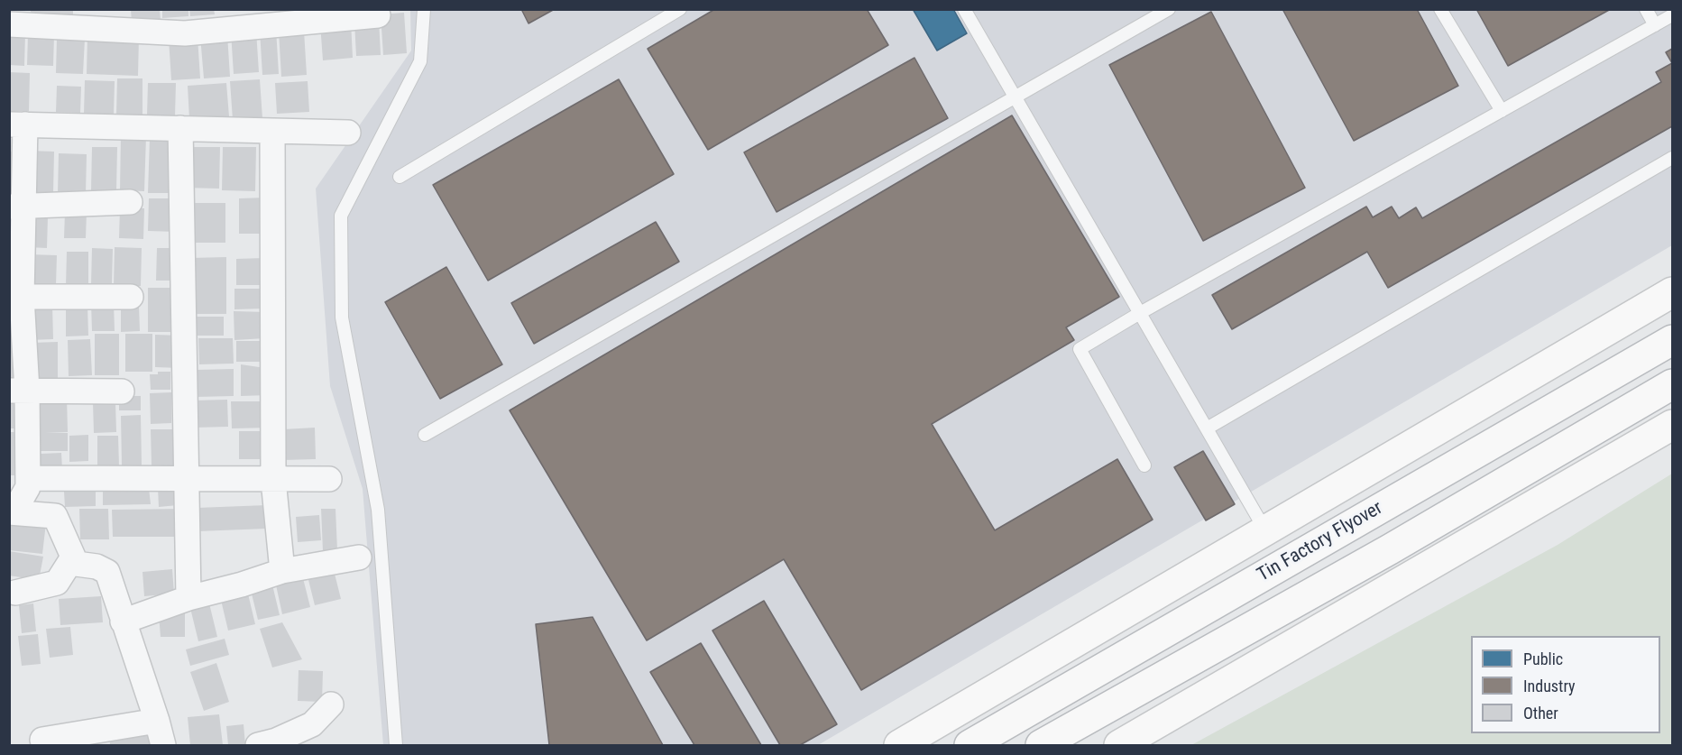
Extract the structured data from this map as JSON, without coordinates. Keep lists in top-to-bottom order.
{
  "streets": {
    "main road": ["Tin Factory Flyover"]
  },
  "legend": ["Public", "Industry", "Other"]
}
